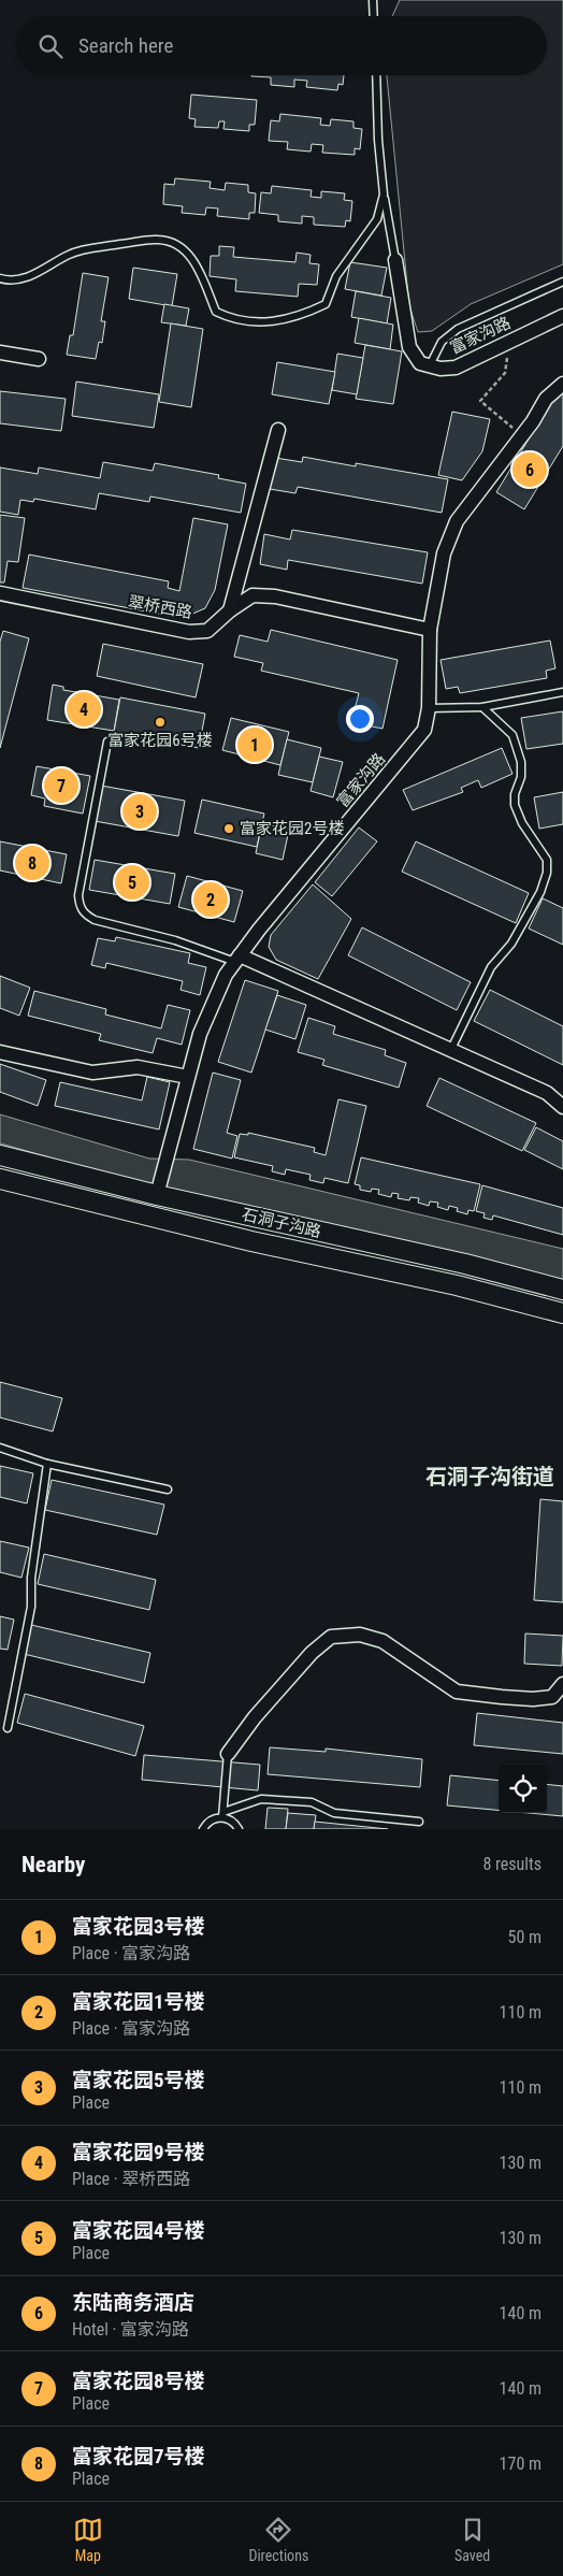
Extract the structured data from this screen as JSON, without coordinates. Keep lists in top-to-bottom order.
{
  "streets": {
    "main road": ["石洞子沟路"],
    "street": ["富家沟路", "翠桥西路"]
  },
  "crossings": [
    ["富家沟路", "翠桥西路"],
    ["富家沟路", "石洞子沟路"]
  ],
  "districts": ["石洞子沟街道"],
  "places": ["富家花园6号楼", "富家花园2号楼"],
  "page": {
    "search": "Search here",
    "pins": [
      "6",
      "4",
      "1",
      "7",
      "3",
      "8",
      "5",
      "2"
    ],
    "heading": ["Nearby", "8 results"],
    "list": [
      {
        "mark": "1",
        "name": "富家花园3号楼",
        "note": "Place · 富家沟路",
        "value": "50 m"
      },
      {
        "mark": "2",
        "name": "富家花园1号楼",
        "note": "Place · 富家沟路",
        "value": "110 m"
      },
      {
        "mark": "3",
        "name": "富家花园5号楼",
        "note": "Place",
        "value": "110 m"
      },
      {
        "mark": "4",
        "name": "富家花园9号楼",
        "note": "Place · 翠桥西路",
        "value": "130 m"
      },
      {
        "mark": "5",
        "name": "富家花园4号楼",
        "note": "Place",
        "value": "130 m"
      },
      {
        "mark": "6",
        "name": "东陆商务酒店",
        "note": "Hotel · 富家沟路",
        "value": "140 m"
      },
      {
        "mark": "7",
        "name": "富家花园8号楼",
        "note": "Place",
        "value": "140 m"
      },
      {
        "mark": "8",
        "name": "富家花园7号楼",
        "note": "Place",
        "value": "170 m"
      }
    ],
    "nav": ["Map", "Directions", "Saved"]
  }
}
